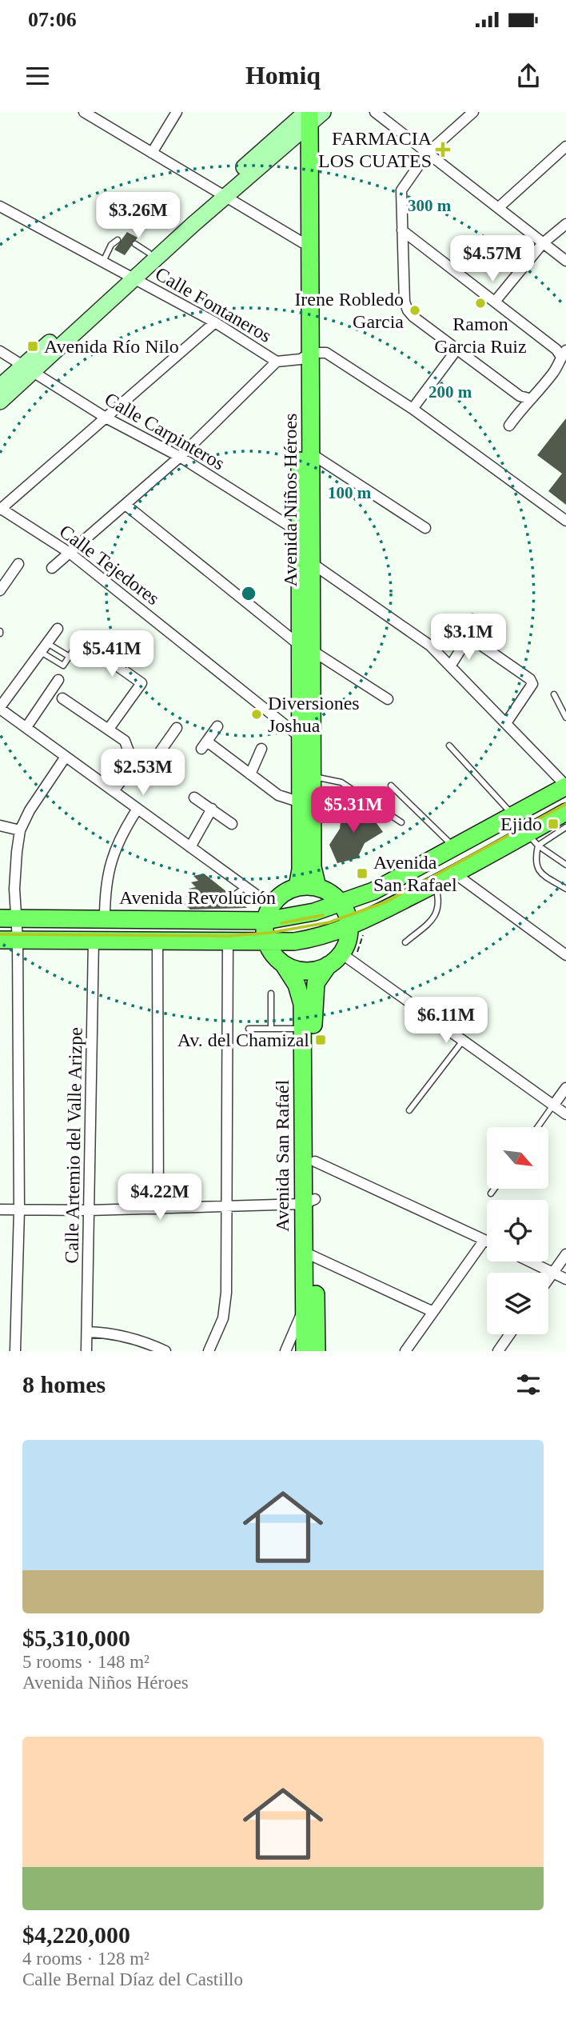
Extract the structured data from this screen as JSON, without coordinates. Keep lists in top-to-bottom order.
{
  "streets": {
    "main road": ["Avenida Niños Héroes", "Avenida Revolución", "Avenida San Rafaél"],
    "street": [
      "Calle Fontaneros",
      "Calle Carpinteros",
      "Calle Tejedores",
      "Calle Artemio del Valle Arizpe"
    ]
  },
  "crossings": [
    ["Calle Fontaneros", "Avenida Niños Héroes"],
    ["Calle Carpinteros", "Avenida Niños Héroes"],
    ["Avenida Niños Héroes", "Calle Tejedores"]
  ],
  "places": {
    "health": ["FARMACIA LOS CUATES"],
    "other": ["Ramon Garcia Ruiz", "Irene Robledo Garcia", "Diversiones Joshua"],
    "transit": [
      "Avenida Río Nilo",
      "Ejido",
      "Avenida San Rafael",
      "Av. del Chamizal"
    ]
  },
  "north": "bottom right",
  "page": {
    "status": "07:06",
    "header": "Homiq",
    "price": [
      "$3.26M",
      "$4.57M",
      "$3.1M",
      "$5.41M",
      "$2.53M",
      "$5.31M",
      "$6.11M",
      "$4.22M"
    ],
    "heading": "8 homes",
    "list": [
      {
        "name": "$5,310,000",
        "note": "5 rooms · 148 m² · Avenida Niños Héroes"
      },
      {
        "name": "$4,220,000",
        "note": "4 rooms · 128 m² · Calle Bernal Díaz del Castillo"
      }
    ]
  },
  "rings": ["300 m", "200 m", "100 m"]
}
